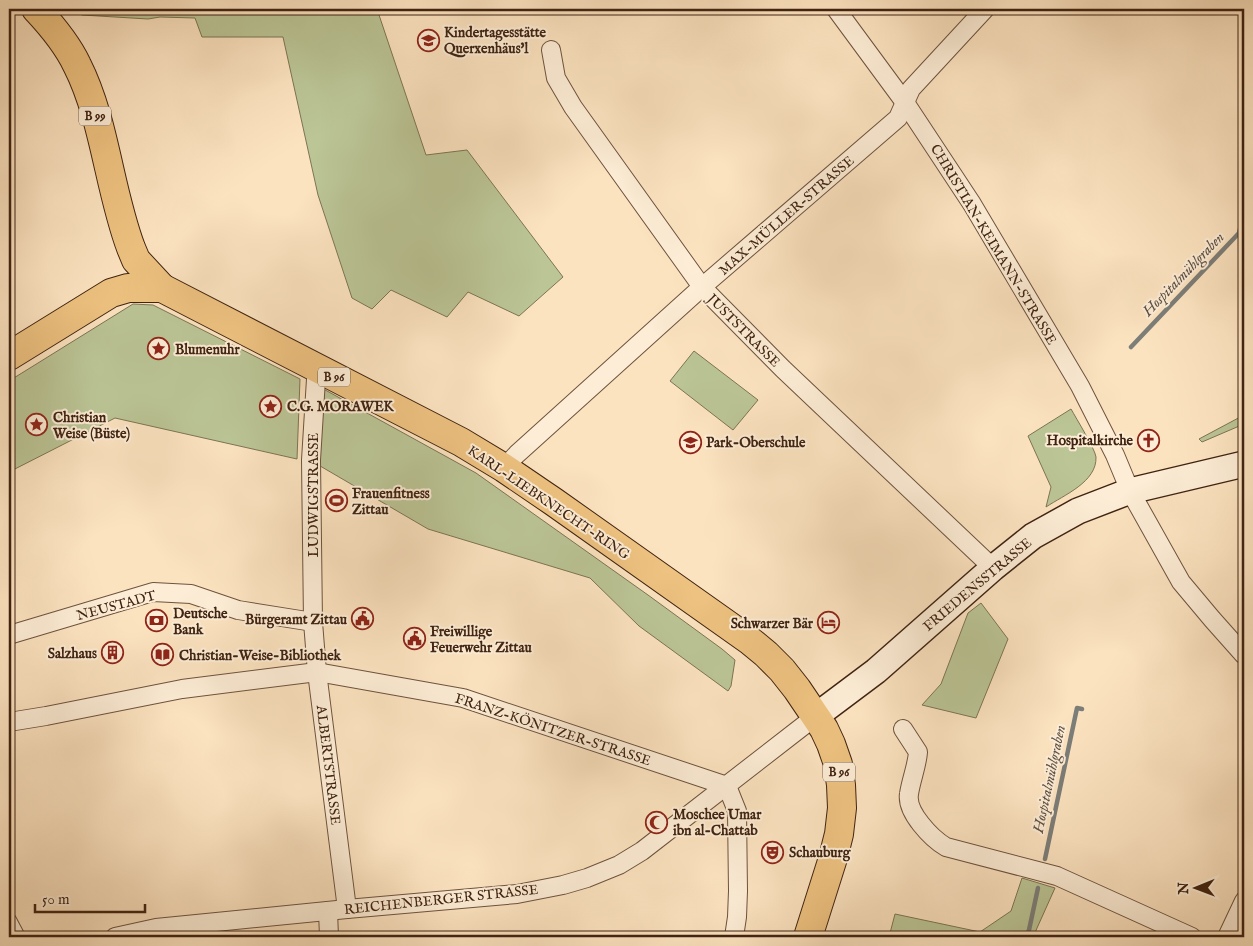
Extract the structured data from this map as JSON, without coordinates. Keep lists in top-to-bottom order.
{
  "streets": {
    "main road": [
      "B 99",
      "B 96",
      "KARL-LIEBKNECHT-RING",
      "FRIEDENSSTRASSE"
    ],
    "street": [
      "MAX-MÜLLER-STRASSE",
      "CHRISTIAN-KEIMANN-STRASSE",
      "JUSTSTRASSE",
      "LUDWIGSTRASSE",
      "NEUSTADT",
      "FRANZ-KÖNITZER-STRASSE",
      "ALBERTSTRASSE",
      "REICHENBERGER STRASSE"
    ]
  },
  "crossings": [
    ["B 99", "KARL-LIEBKNECHT-RING"],
    ["MAX-MÜLLER-STRASSE", "CHRISTIAN-KEIMANN-STRASSE"],
    ["MAX-MÜLLER-STRASSE", "JUSTSTRASSE"],
    ["MAX-MÜLLER-STRASSE", "KARL-LIEBKNECHT-RING"],
    ["CHRISTIAN-KEIMANN-STRASSE", "FRIEDENSSTRASSE"],
    ["JUSTSTRASSE", "FRIEDENSSTRASSE"],
    ["B 96", "KARL-LIEBKNECHT-RING"],
    ["B 96", "FRIEDENSSTRASSE"],
    ["B 96", "REICHENBERGER STRASSE"],
    ["LUDWIGSTRASSE", "KARL-LIEBKNECHT-RING"],
    ["LUDWIGSTRASSE", "NEUSTADT"],
    ["LUDWIGSTRASSE", "ALBERTSTRASSE"],
    ["KARL-LIEBKNECHT-RING", "FRIEDENSSTRASSE"],
    ["KARL-LIEBKNECHT-RING", "REICHENBERGER STRASSE"],
    ["FRIEDENSSTRASSE", "REICHENBERGER STRASSE"],
    ["NEUSTADT", "ALBERTSTRASSE"],
    ["FRANZ-KÖNITZER-STRASSE", "ALBERTSTRASSE"],
    ["FRANZ-KÖNITZER-STRASSE", "REICHENBERGER STRASSE"],
    ["ALBERTSTRASSE", "REICHENBERGER STRASSE"]
  ],
  "water": ["Hospitalmühlgraben"],
  "places": {
    "school or university": ["Kindertagesstätte Querxenhäus'l", "Park-Oberschule"],
    "place": ["Blumenuhr", "C.G. MORAWEK", "Christian Weise (Büste)"],
    "church": ["Hospitalkirche"],
    "sports": ["Frauenfitness Zittau"],
    "public building": ["Bürgeramt Zittau", "Freiwillige Feuerwehr Zittau"],
    "bank": ["Deutsche Bank"],
    "hotel": ["Schwarzer Bär"],
    "building": ["Salzhaus"],
    "library": ["Christian-Weise-Bibliothek"],
    "mosque": ["Moschee Umar ibn al-Chattab"],
    "theatre": ["Schauburg"]
  },
  "scale_bar": "50 m",
  "north": "left"
}
